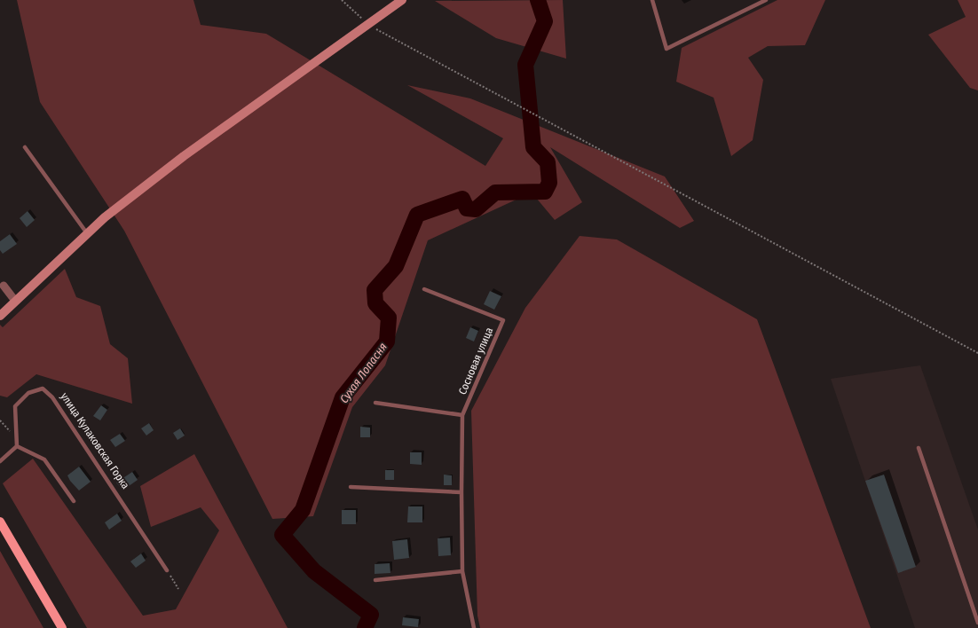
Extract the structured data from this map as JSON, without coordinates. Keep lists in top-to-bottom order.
{
  "streets": {
    "lane": ["Сосновая улица", "улица Кулаковская Горка"]
  },
  "water": ["Сухая Лопасня"]
}
